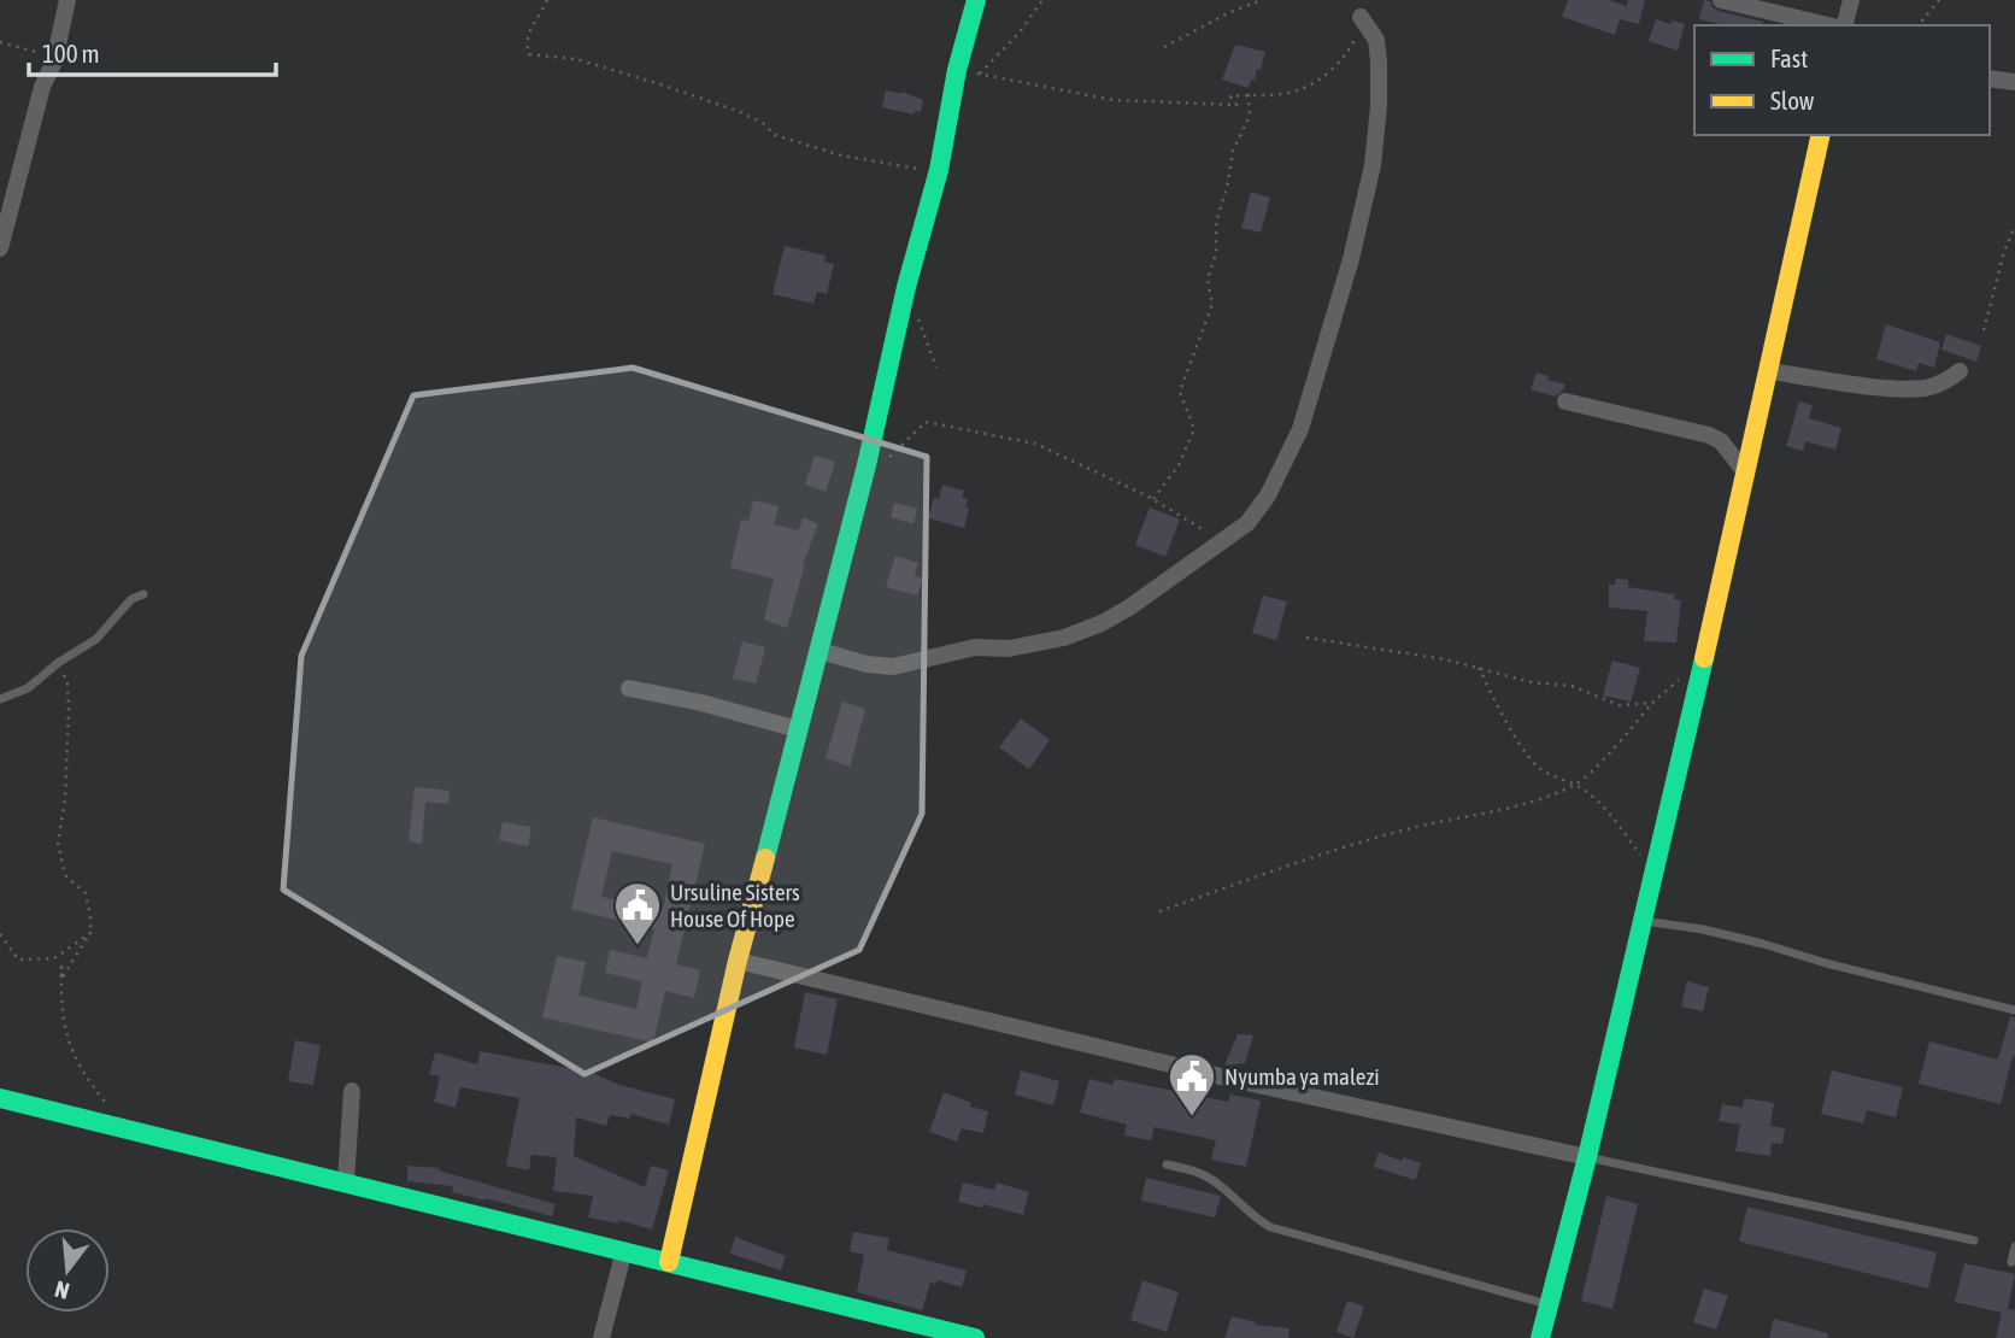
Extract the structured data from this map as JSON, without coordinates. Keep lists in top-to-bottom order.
{
  "places": {
    "public building": ["Ursuline Sisters House Of Hope", "Nyumba ya malezi"]
  },
  "legend": ["Fast", "Slow"],
  "scale_bar": "100 m",
  "north": "bottom"
}
